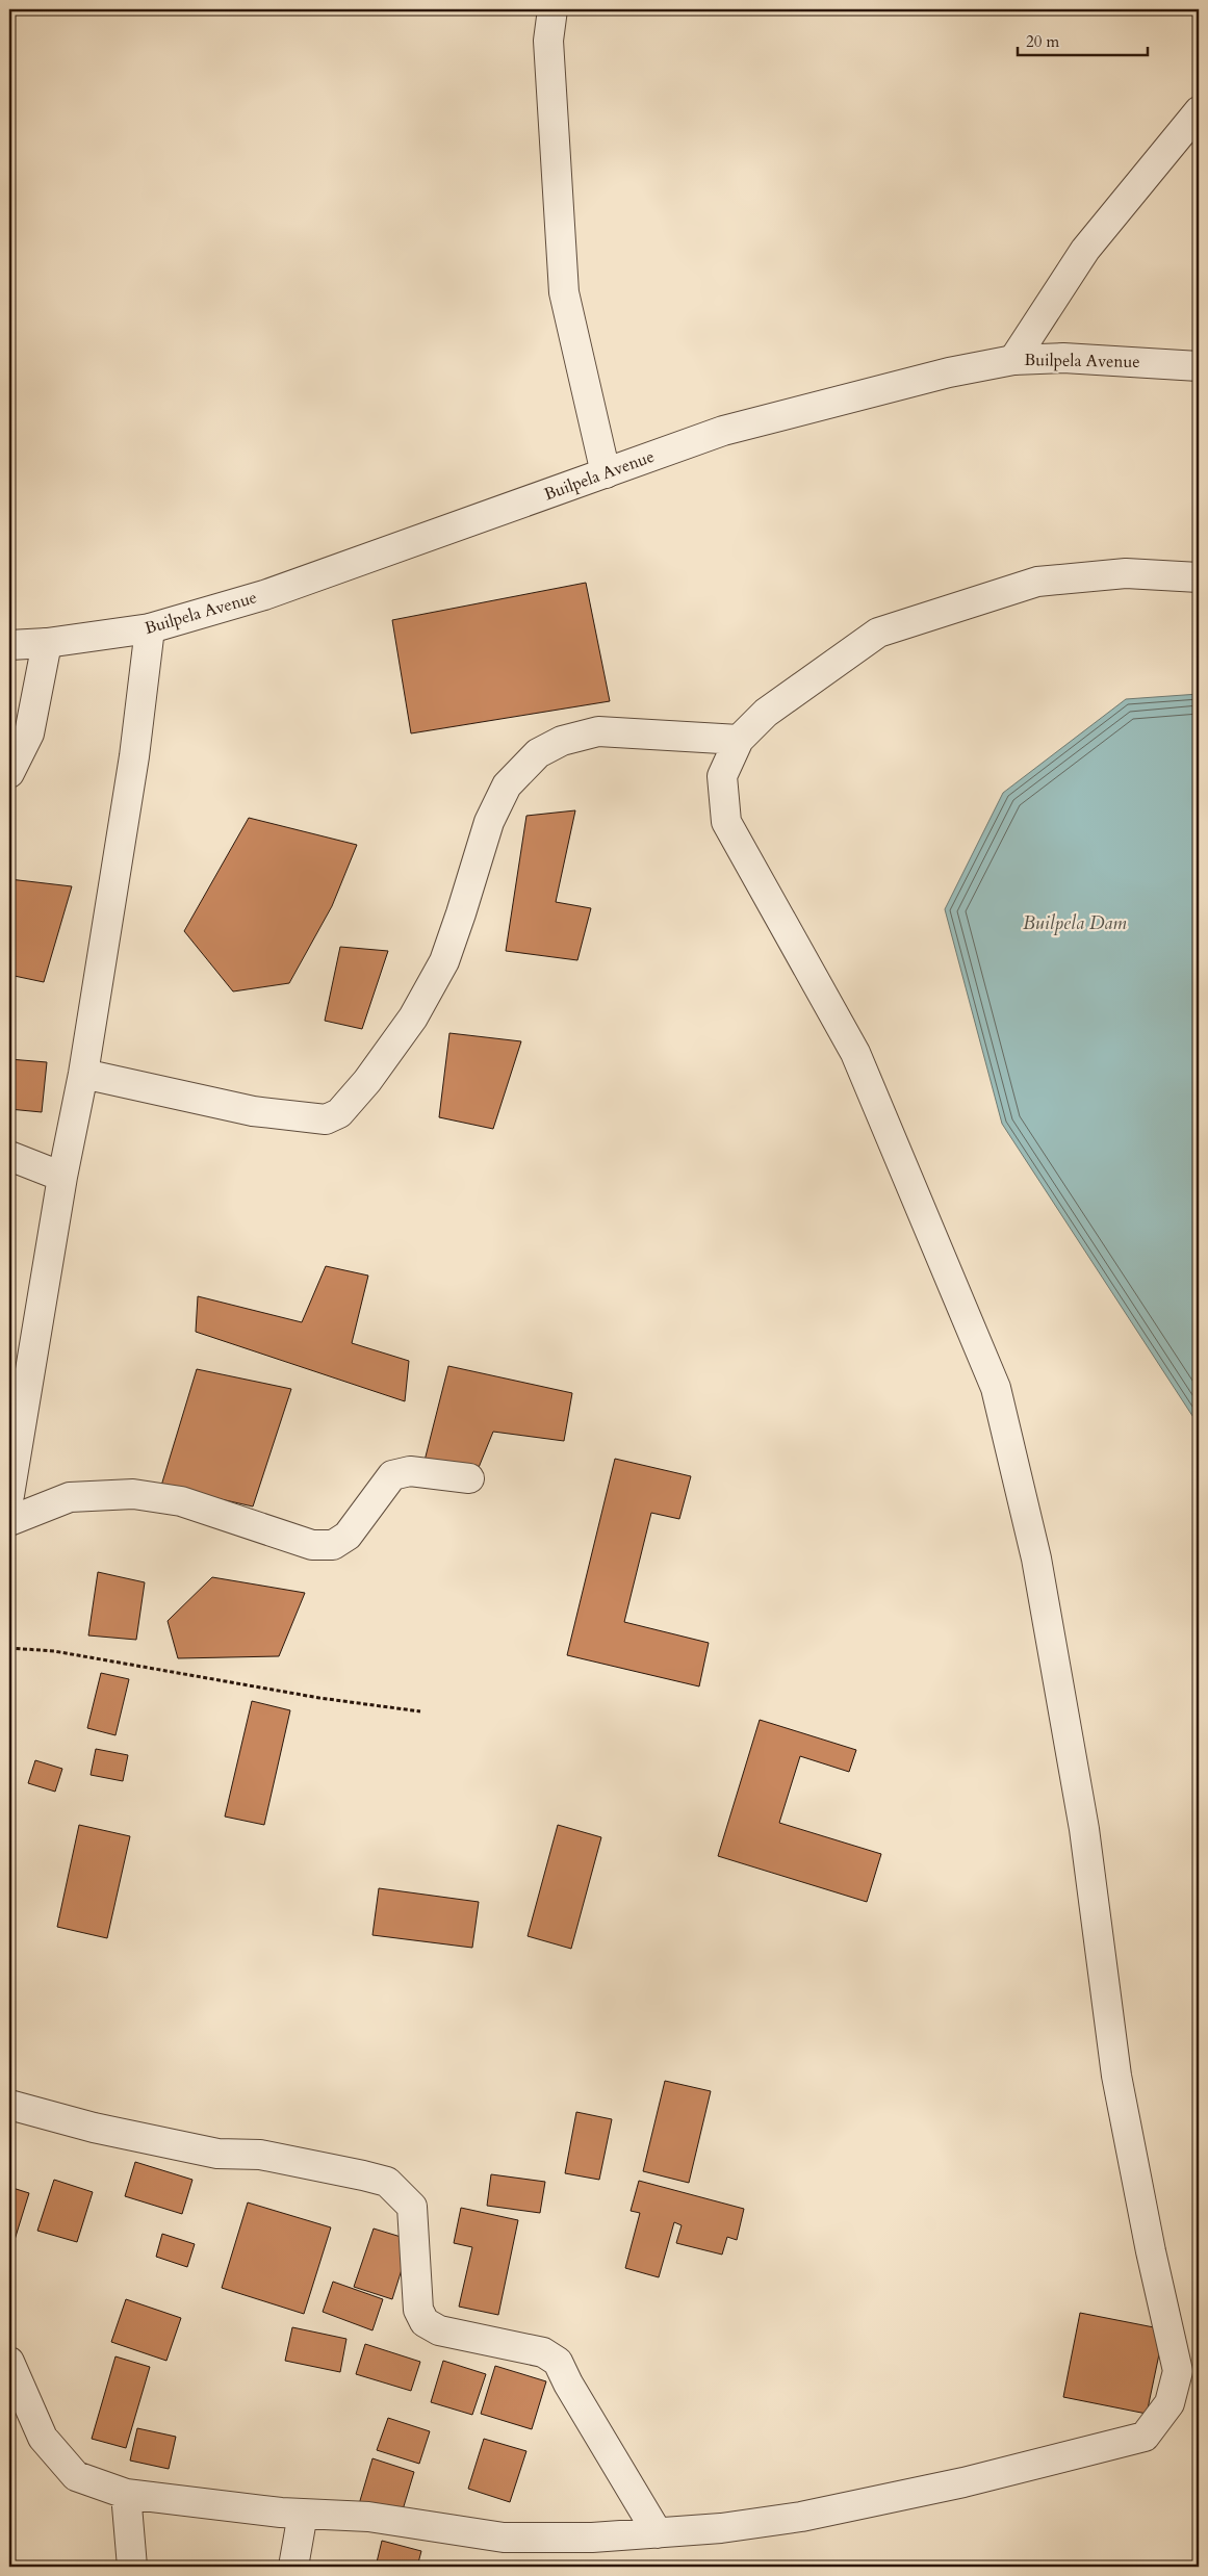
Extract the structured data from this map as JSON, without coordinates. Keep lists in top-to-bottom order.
{
  "streets": {
    "street": ["Builpela Avenue"]
  },
  "water": ["Builpela Dam"],
  "scale_bar": "20 m"
}
